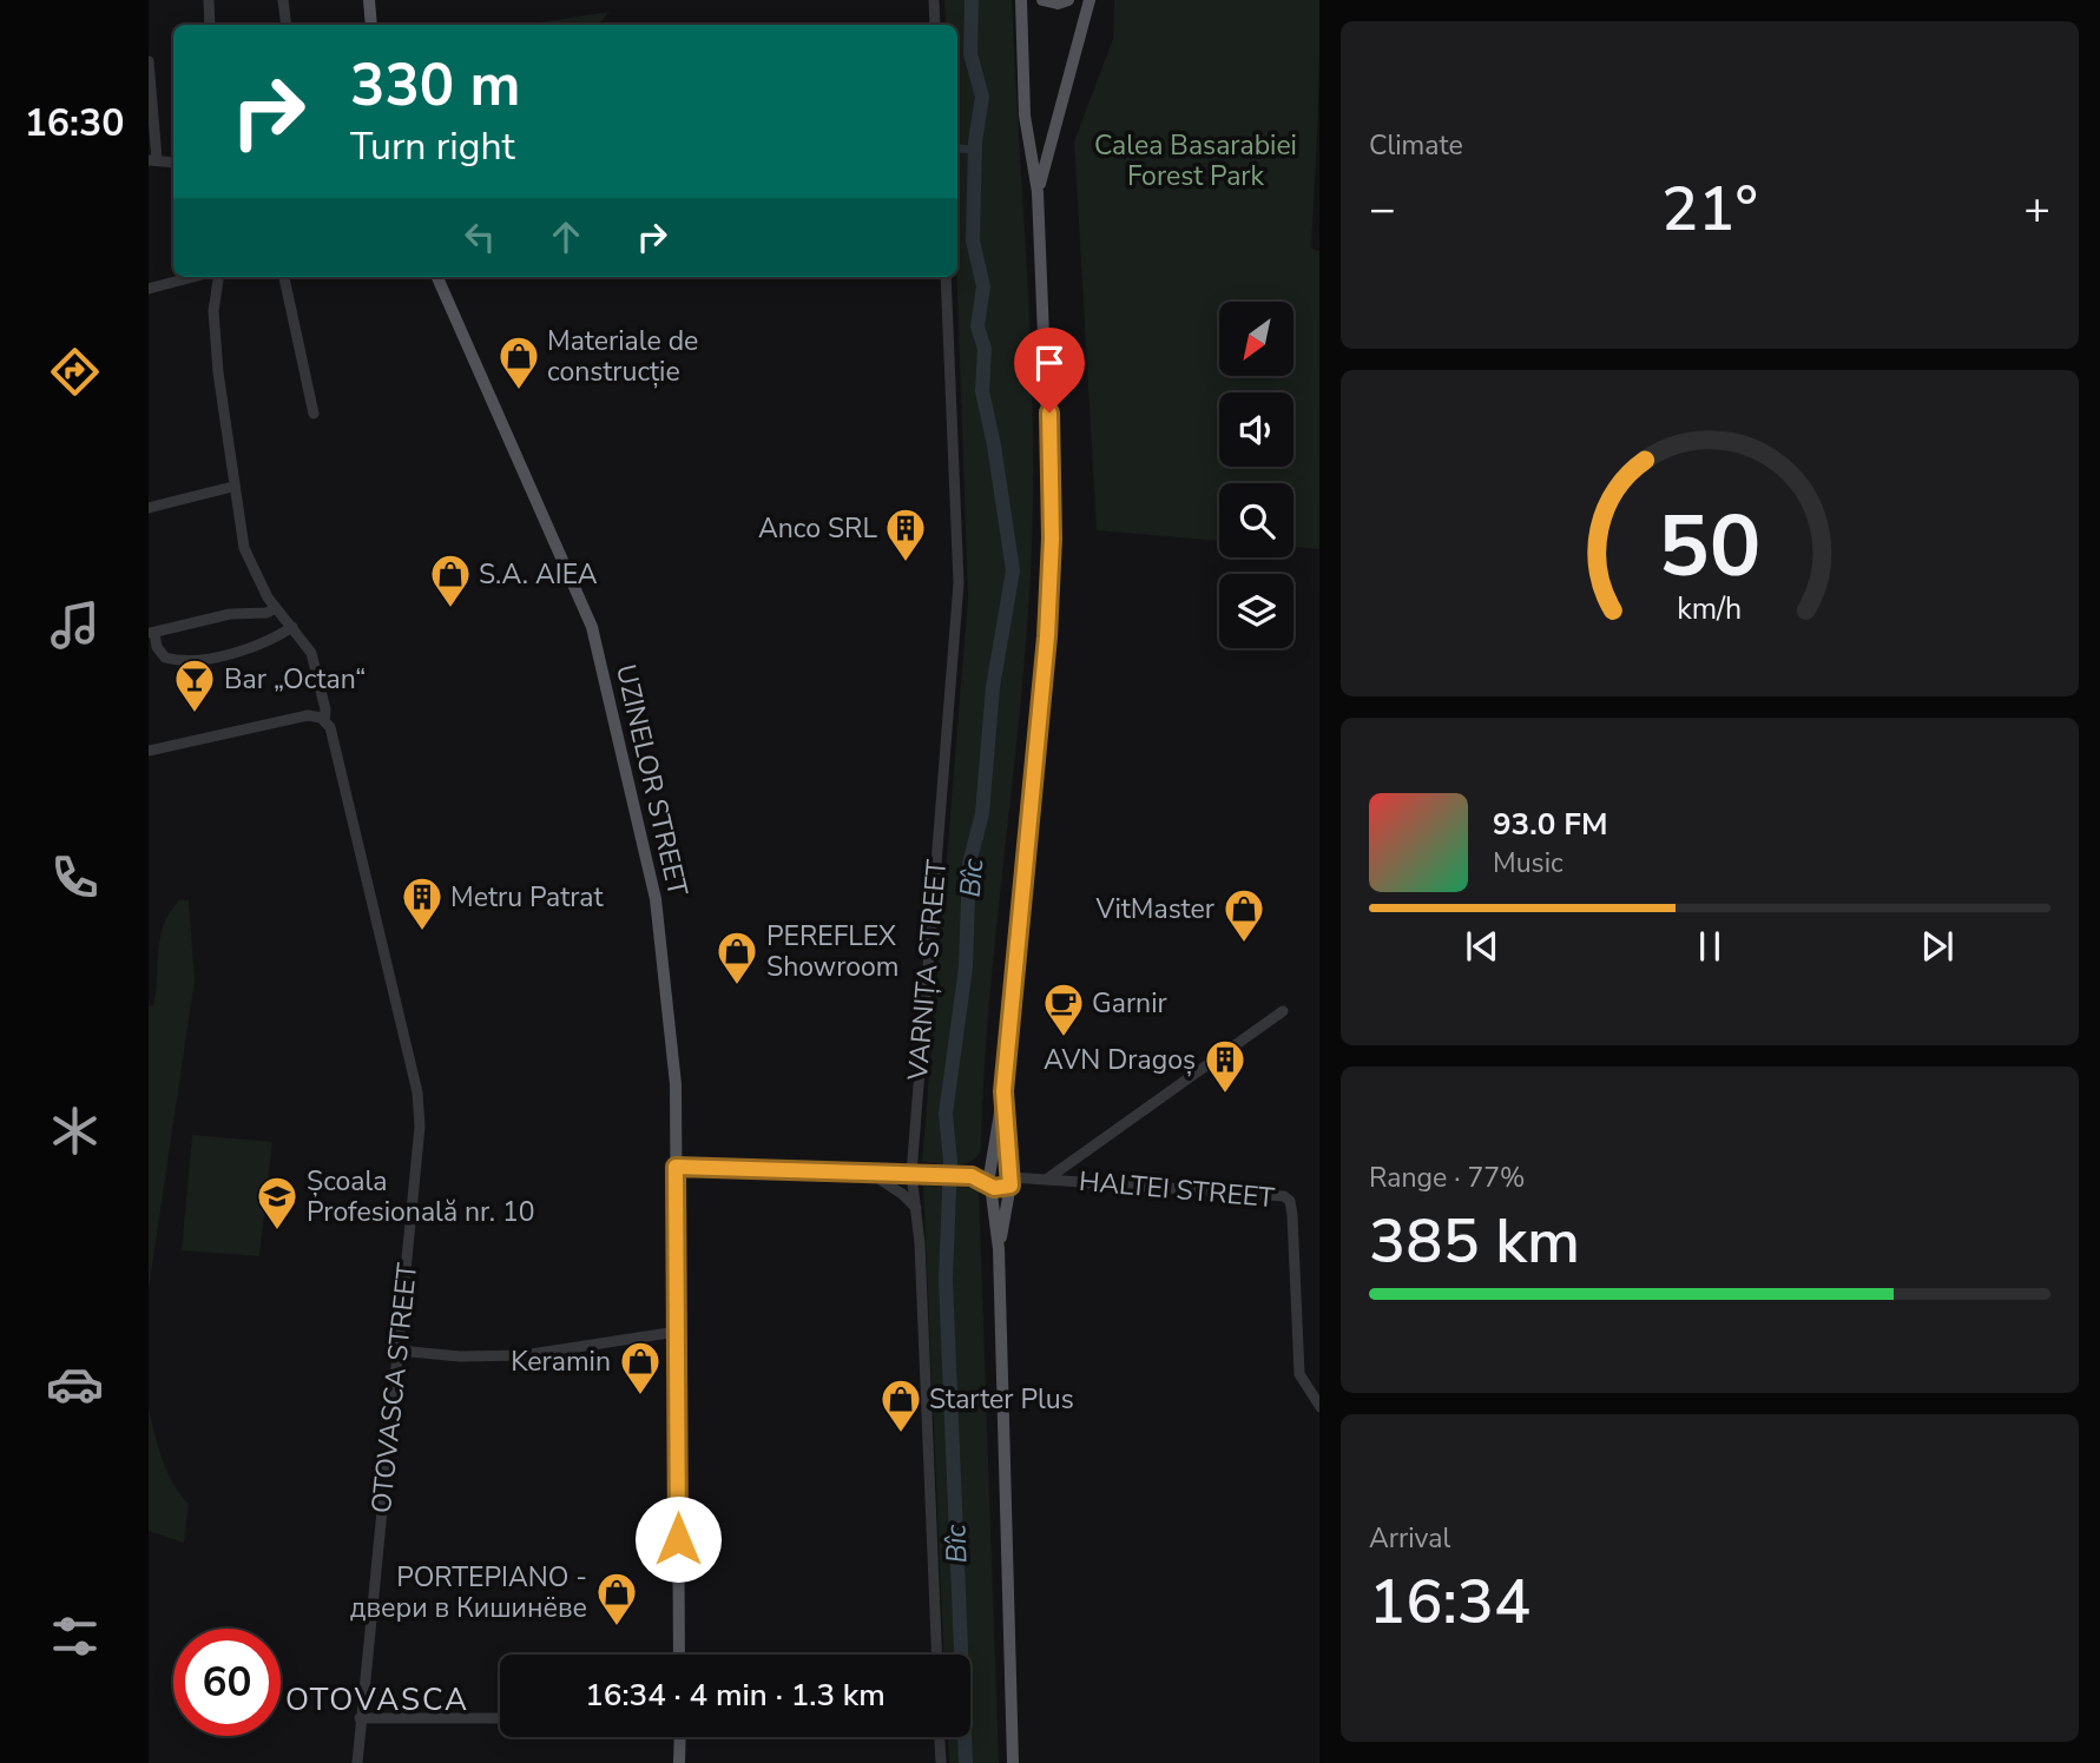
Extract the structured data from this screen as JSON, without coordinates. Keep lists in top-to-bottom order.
{
  "streets": {
    "main road": ["UZINELOR STREET"],
    "street": ["VARNIȚA STREET", "HALTEI STREET", "OTOVASCA STREET"]
  },
  "districts": ["OTOVASCA"],
  "water": ["Bîc"],
  "parks": ["Calea Basarabiei Forest Park"],
  "places": {
    "shop": [
      "Materiale de construcție",
      "S.A. AIEA",
      "VitMaster",
      "PEREFLEX Showroom",
      "Keramin",
      "Starter Plus",
      "PORTEPIANO - двери в Кишинёве"
    ],
    "building": ["Anco SRL", "Metru Patrat", "AVN Dragoș"],
    "bar": ["Bar „Octan“"],
    "cafe": ["Garnir"],
    "school or university": ["Școala Profesională nr. 10"]
  },
  "north": "bottom left",
  "page": {
    "tabs": "16:30",
    "tile": [
      "Climate",
      ["Range · 77%", "385 km"],
      ["Arrival", "16:34"]
    ],
    "turn": ["330 m", "Turn right"],
    "heat": ["−", "21°", "+"],
    "song": ["93.0 FM", "Music"],
    "limit": "60",
    "trip": "16:34 · 4 min · 1.3 km",
    "gauge": ["50", "km/h"]
  }
}
